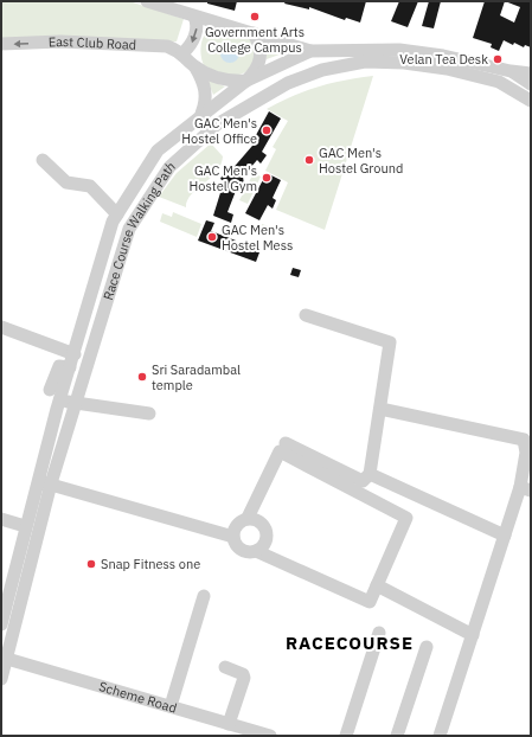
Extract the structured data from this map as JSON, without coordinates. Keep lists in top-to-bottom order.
{
  "streets": {
    "street": ["East Club Road", "Race Course Walking Path", "Scheme Road"]
  },
  "crossings": [
    ["Race Course Walking Path", "Scheme Road"]
  ],
  "one_way": ["East Club Road"],
  "districts": ["RACECOURSE"],
  "places": [
    "Government Arts College Campus",
    "Velan Tea Desk",
    "GAC Men's Hostel Office",
    "GAC Men's Hostel Ground",
    "GAC Men's Hostel Gym",
    "GAC Men's Hostel Mess",
    "Sri Saradambal temple",
    "Snap Fitness one"
  ]
}
